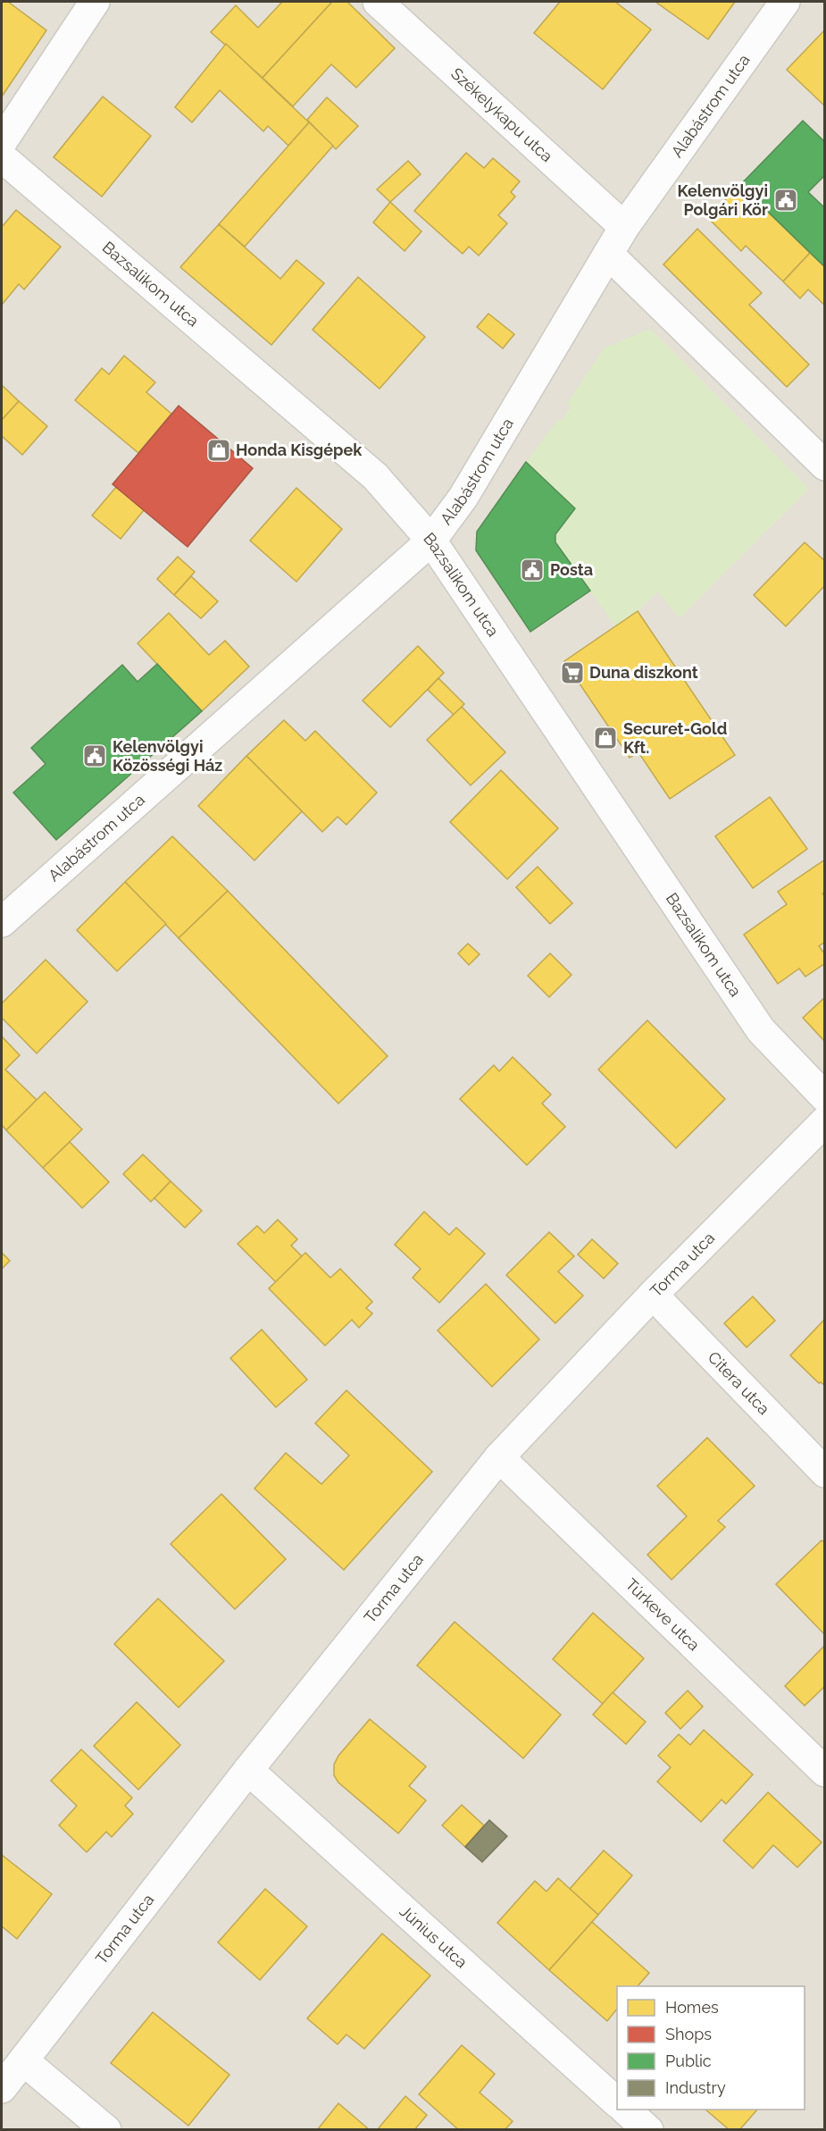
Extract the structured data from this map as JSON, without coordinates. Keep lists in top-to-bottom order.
{
  "streets": {
    "street": [
      "Alabástrom utca",
      "Székelykapu utca",
      "Bazsalikom utca",
      "Torma utca",
      "Citera utca",
      "Túrkeve utca",
      "Június utca"
    ]
  },
  "crossings": [
    ["Alabástrom utca", "Székelykapu utca"],
    ["Alabástrom utca", "Bazsalikom utca"],
    ["Torma utca", "Citera utca"],
    ["Torma utca", "Túrkeve utca"],
    ["Torma utca", "Június utca"]
  ],
  "places": {
    "public building": ["Kelenvölgyi Polgári Kör", "Posta", "Kelenvölgyi Közösségi Ház"],
    "shop": ["Honda Kisgépek", "Securet-Gold Kft."],
    "supermarket": ["Duna diszkont"]
  },
  "legend": [
    "Homes",
    "Shops",
    "Public",
    "Industry"
  ]
}
